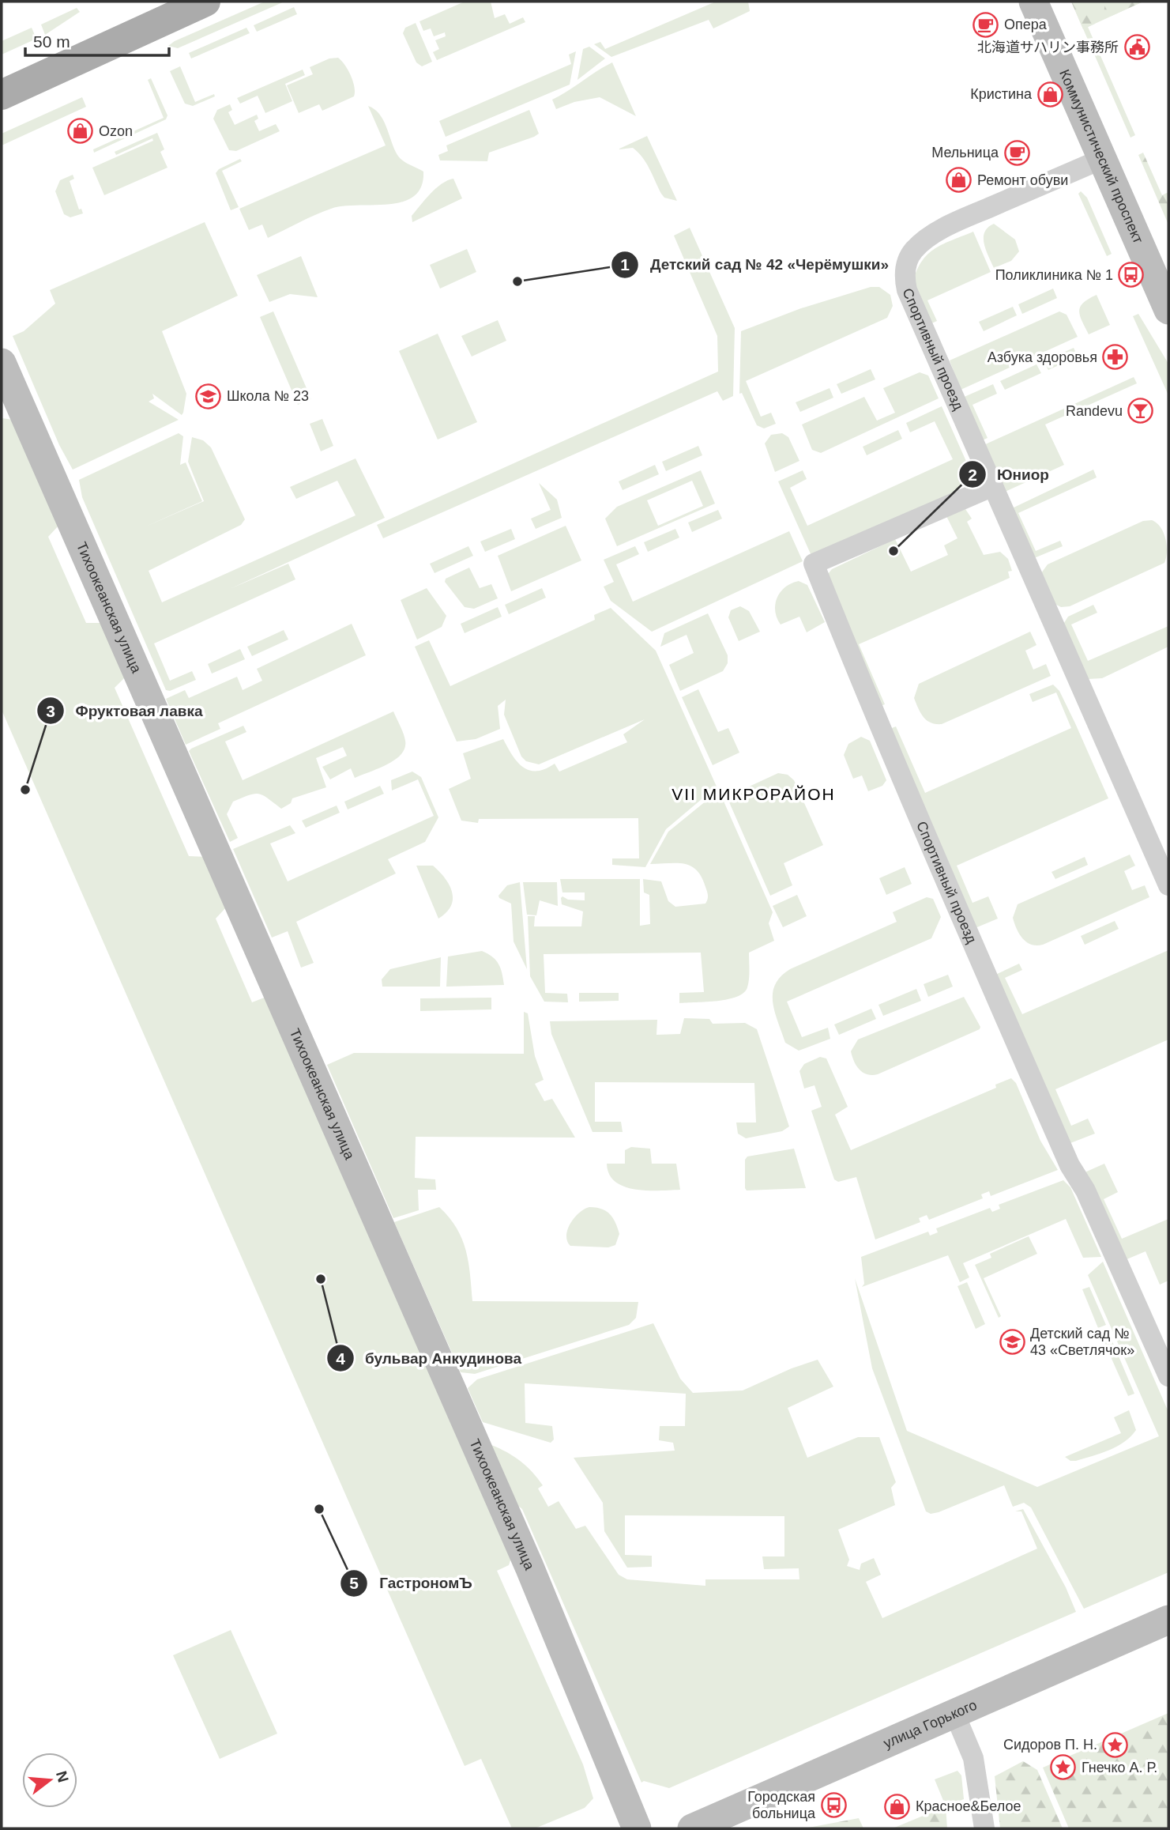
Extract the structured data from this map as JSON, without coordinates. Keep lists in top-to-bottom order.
{
  "streets": {
    "street": [
      "Коммунистический проспект",
      "Спортивный проезд",
      "Тихоокеанская улица",
      "улица Горького"
    ]
  },
  "crossings": [
    ["Коммунистический проспект", "Спортивный проезд"]
  ],
  "districts": ["VII МИКРОРАЙОН"],
  "places": {
    "cafe": ["Опера", "Мельница"],
    "public building": ["北海道サハリン事務所"],
    "shop": [
      "Кристина",
      "Ozon",
      "Ремонт обуви",
      "Красное&Белое"
    ],
    "bus stop": ["Поликлиника № 1", "Городская больница"],
    "other": [
      "Детский сад № 42 «Черёмушки»",
      "Юниор",
      "Фруктовая лавка",
      "бульвар Анкудинова",
      "ГастрономЪ"
    ],
    "pharmacy": ["Азбука здоровья"],
    "school or university": ["Школа № 23", "Детский сад № 43 «Светлячок»"],
    "bar": ["Randevu"],
    "place": ["Сидоров П. Н.", "Гнечко А. Р."]
  },
  "scale_bar": "50 m",
  "north": "right"
}
